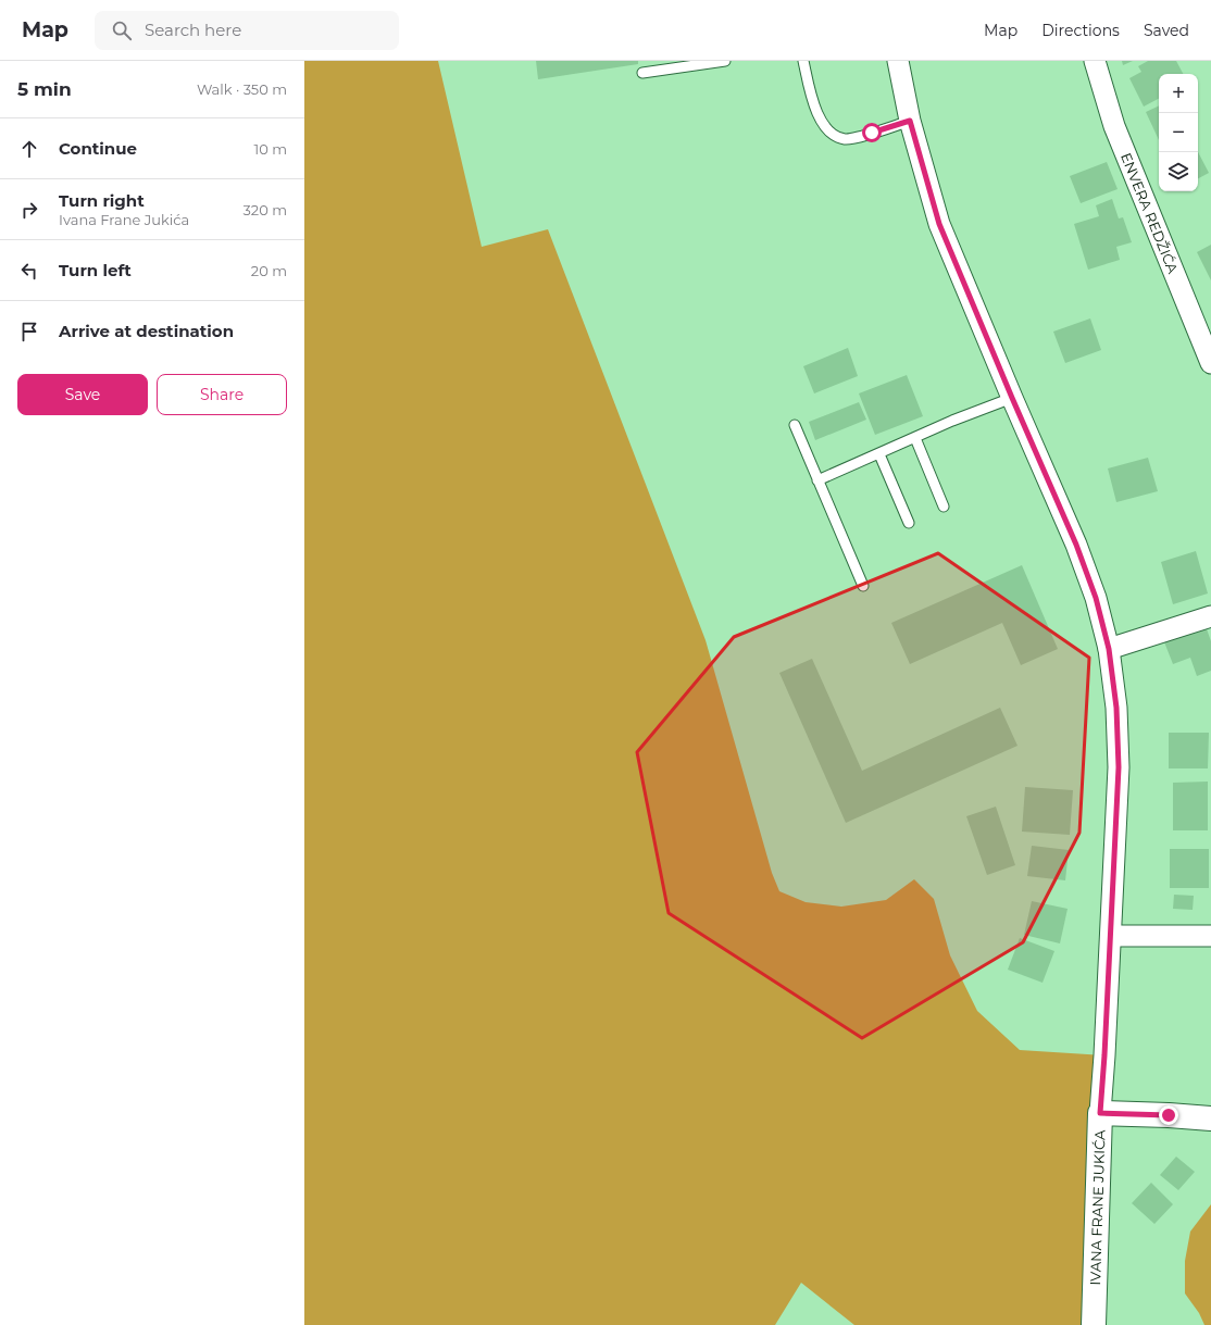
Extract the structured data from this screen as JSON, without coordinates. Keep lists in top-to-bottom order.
{
  "streets": {
    "street": ["ENVERA REDŽIĆA", "IVANA FRANE JUKIĆA"]
  },
  "page": {
    "header": "Map",
    "search": "Search here",
    "nav": ["Map", "Directions", "Saved"],
    "heading": ["5 min", "Walk · 350 m"],
    "map_buttons": ["+", "−"],
    "list": [
      ["Continue", "10 m"],
      ["Turn right", "Ivana Frane Jukića", "320 m"],
      ["Turn left", "20 m"],
      "Arrive at destination"
    ],
    "buttons": ["Save", "Share"]
  }
}
